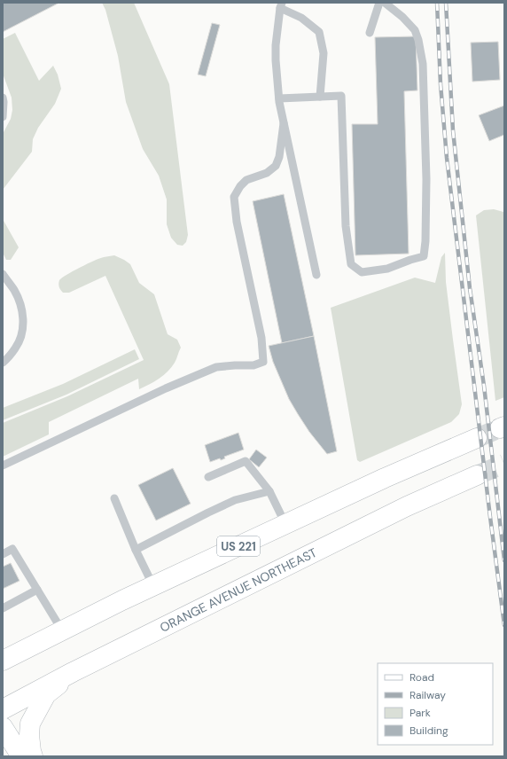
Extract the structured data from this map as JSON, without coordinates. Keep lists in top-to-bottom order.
{
  "streets": {
    "main road": ["US 221", "ORANGE AVENUE NORTHEAST"]
  },
  "legend": [
    "Road",
    "Railway",
    "Park",
    "Building"
  ]
}
